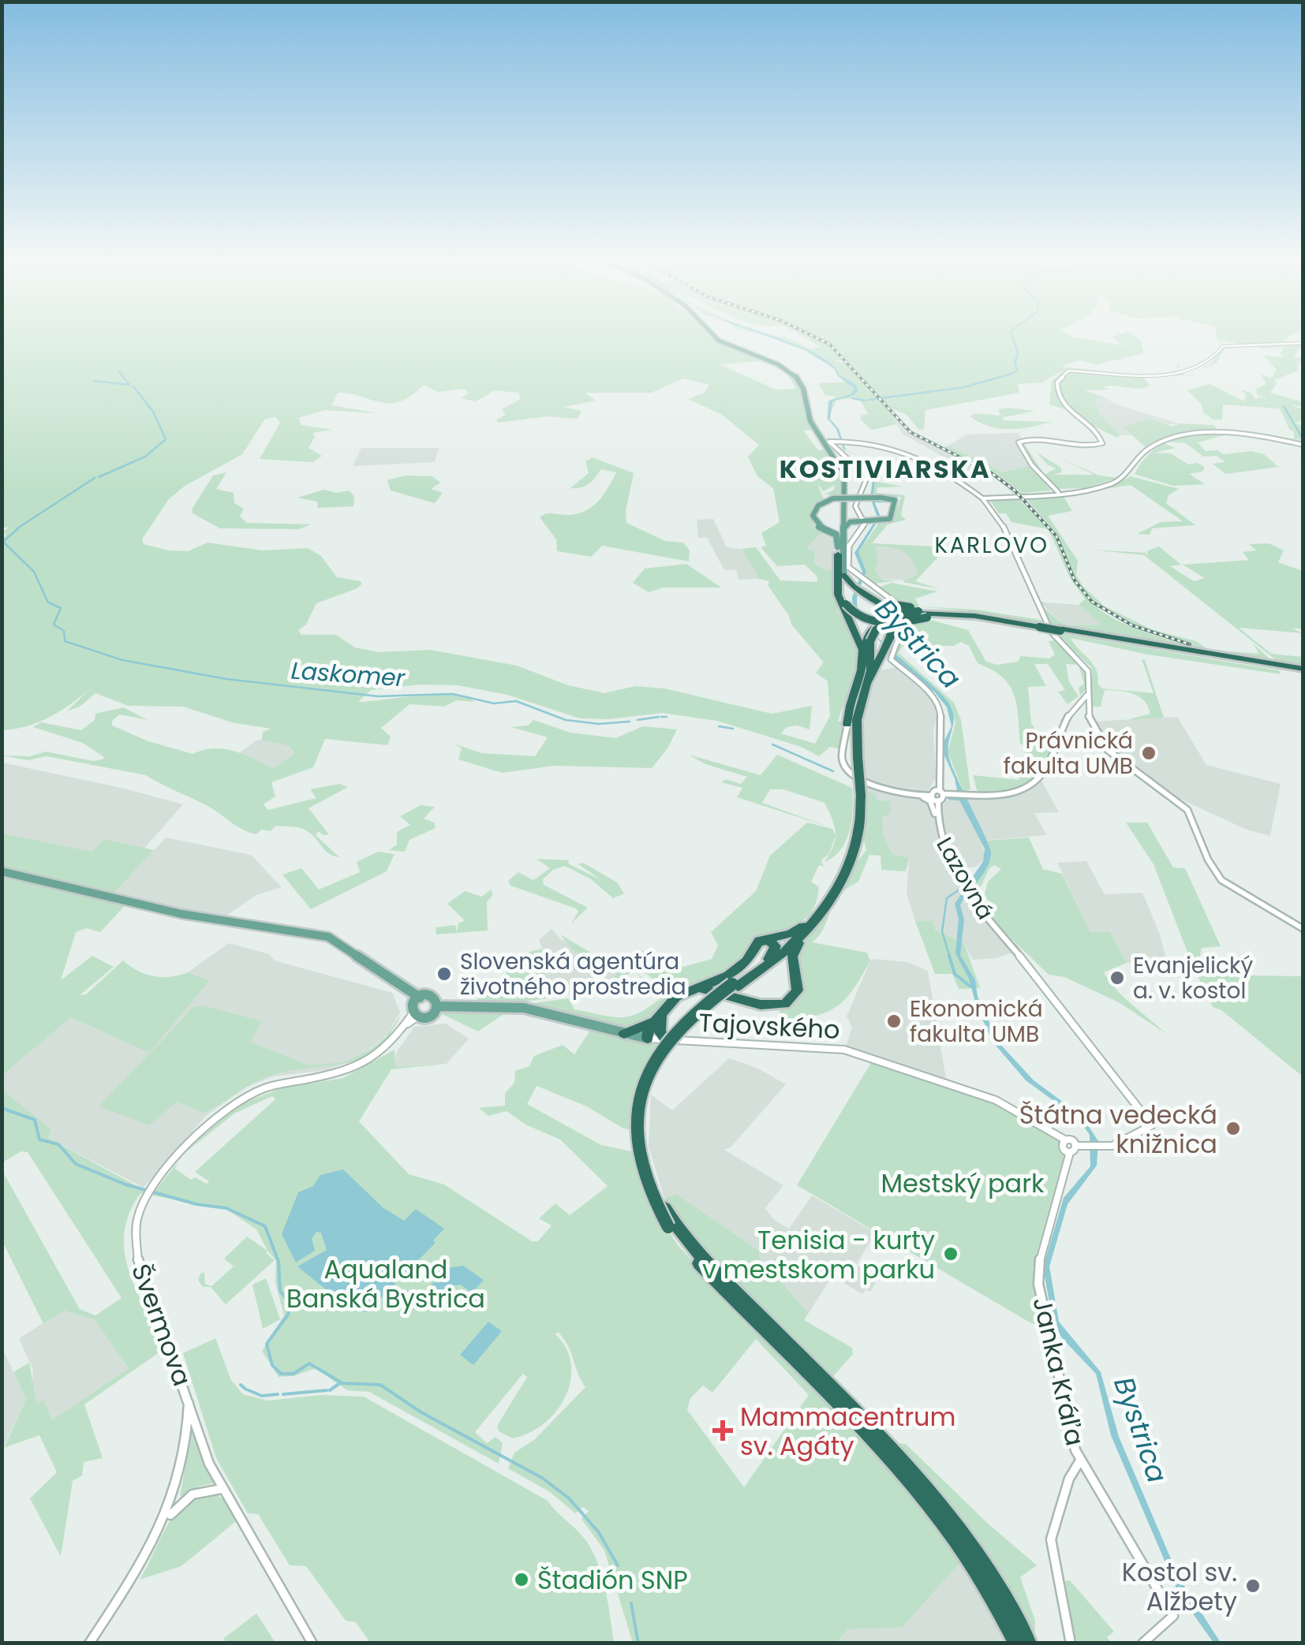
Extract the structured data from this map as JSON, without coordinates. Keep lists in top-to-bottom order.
{
  "streets": {
    "main road": ["Tajovského"],
    "street": ["Lazovná", "Švermova", "Janka Kráľa"]
  },
  "crossings": [
    ["Lazovná", "Tajovského"],
    ["Lazovná", "Janka Kráľa"],
    ["Tajovského", "Janka Kráľa"]
  ],
  "districts": ["KOSTIVIARSKA", "KARLOVO"],
  "water": ["Bystrica", "Laskomer"],
  "parks": ["Mestský park", "Aqualand Banská Bystrica"],
  "places": {
    "other": [
      "Právnická fakulta UMB",
      "Slovenská agentúra životného prostredia",
      "Evanjelický a. v. kostol",
      "Ekonomická fakulta UMB",
      "Štátna vedecká knižnica",
      "Tenisia - kurty v mestskom parku",
      "Štadión SNP",
      "Kostol sv. Alžbety"
    ],
    "health": ["Mammacentrum sv. Agáty"]
  }
}
